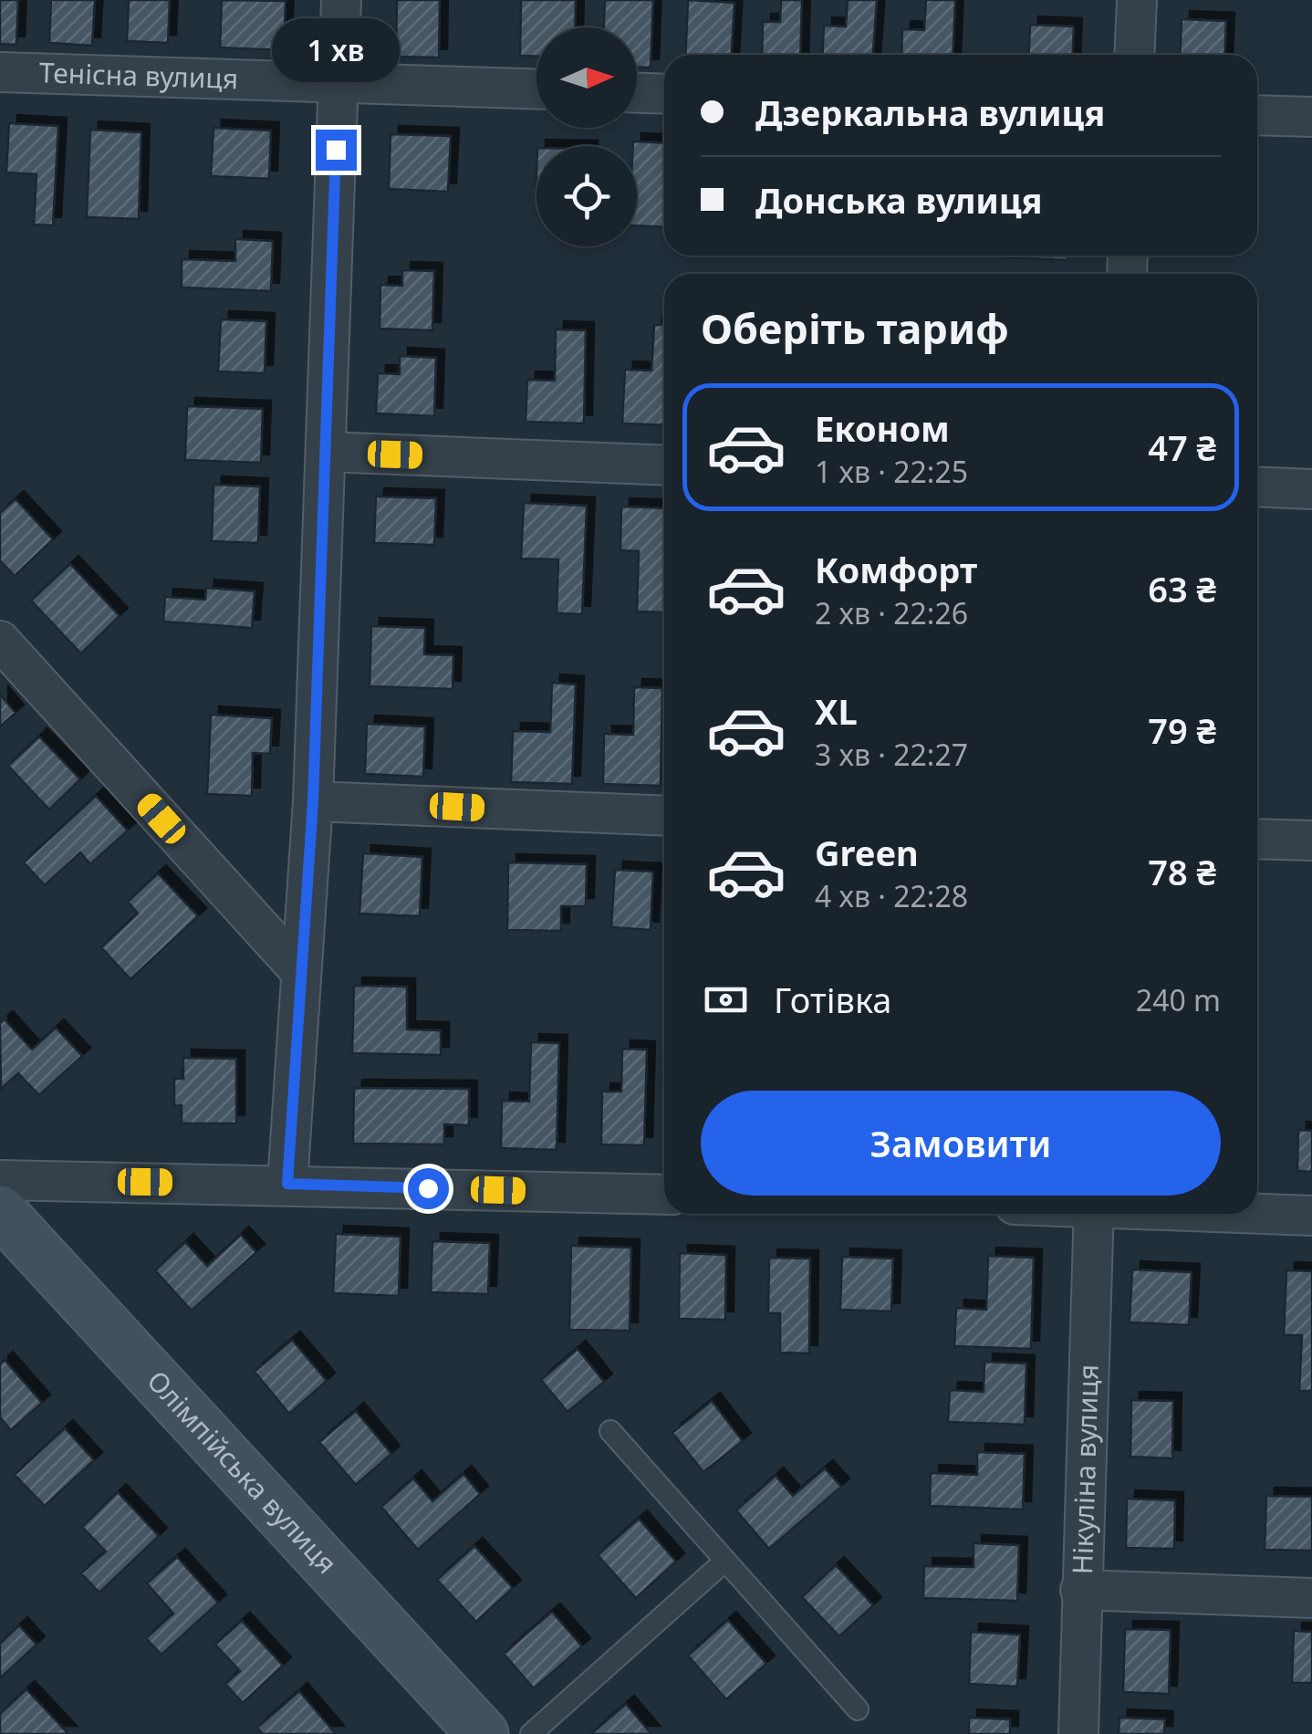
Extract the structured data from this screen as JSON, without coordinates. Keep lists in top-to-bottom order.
{
  "streets": {
    "main road": ["Олімпійська вулиця"],
    "street": ["Тенісна вулиця", "Нікуліна вулиця"]
  },
  "north": "right",
  "page": {
    "bubble": "1 хв",
    "banner": ["Дзеркальна вулиця", "Донська вулиця"],
    "heading": "Оберіть тариф",
    "list": [
      {
        "name": "Економ",
        "note": "1 хв · 22:25",
        "value": "47 ₴"
      },
      {
        "name": "Комфорт",
        "note": "2 хв · 22:26",
        "value": "63 ₴"
      },
      {
        "name": "XL",
        "note": "3 хв · 22:27",
        "value": "79 ₴"
      },
      {
        "name": "Green",
        "note": "4 хв · 22:28",
        "value": "78 ₴"
      }
    ],
    "pay": ["Готівка", "240 m"],
    "buttons": "Замовити"
  }
}
